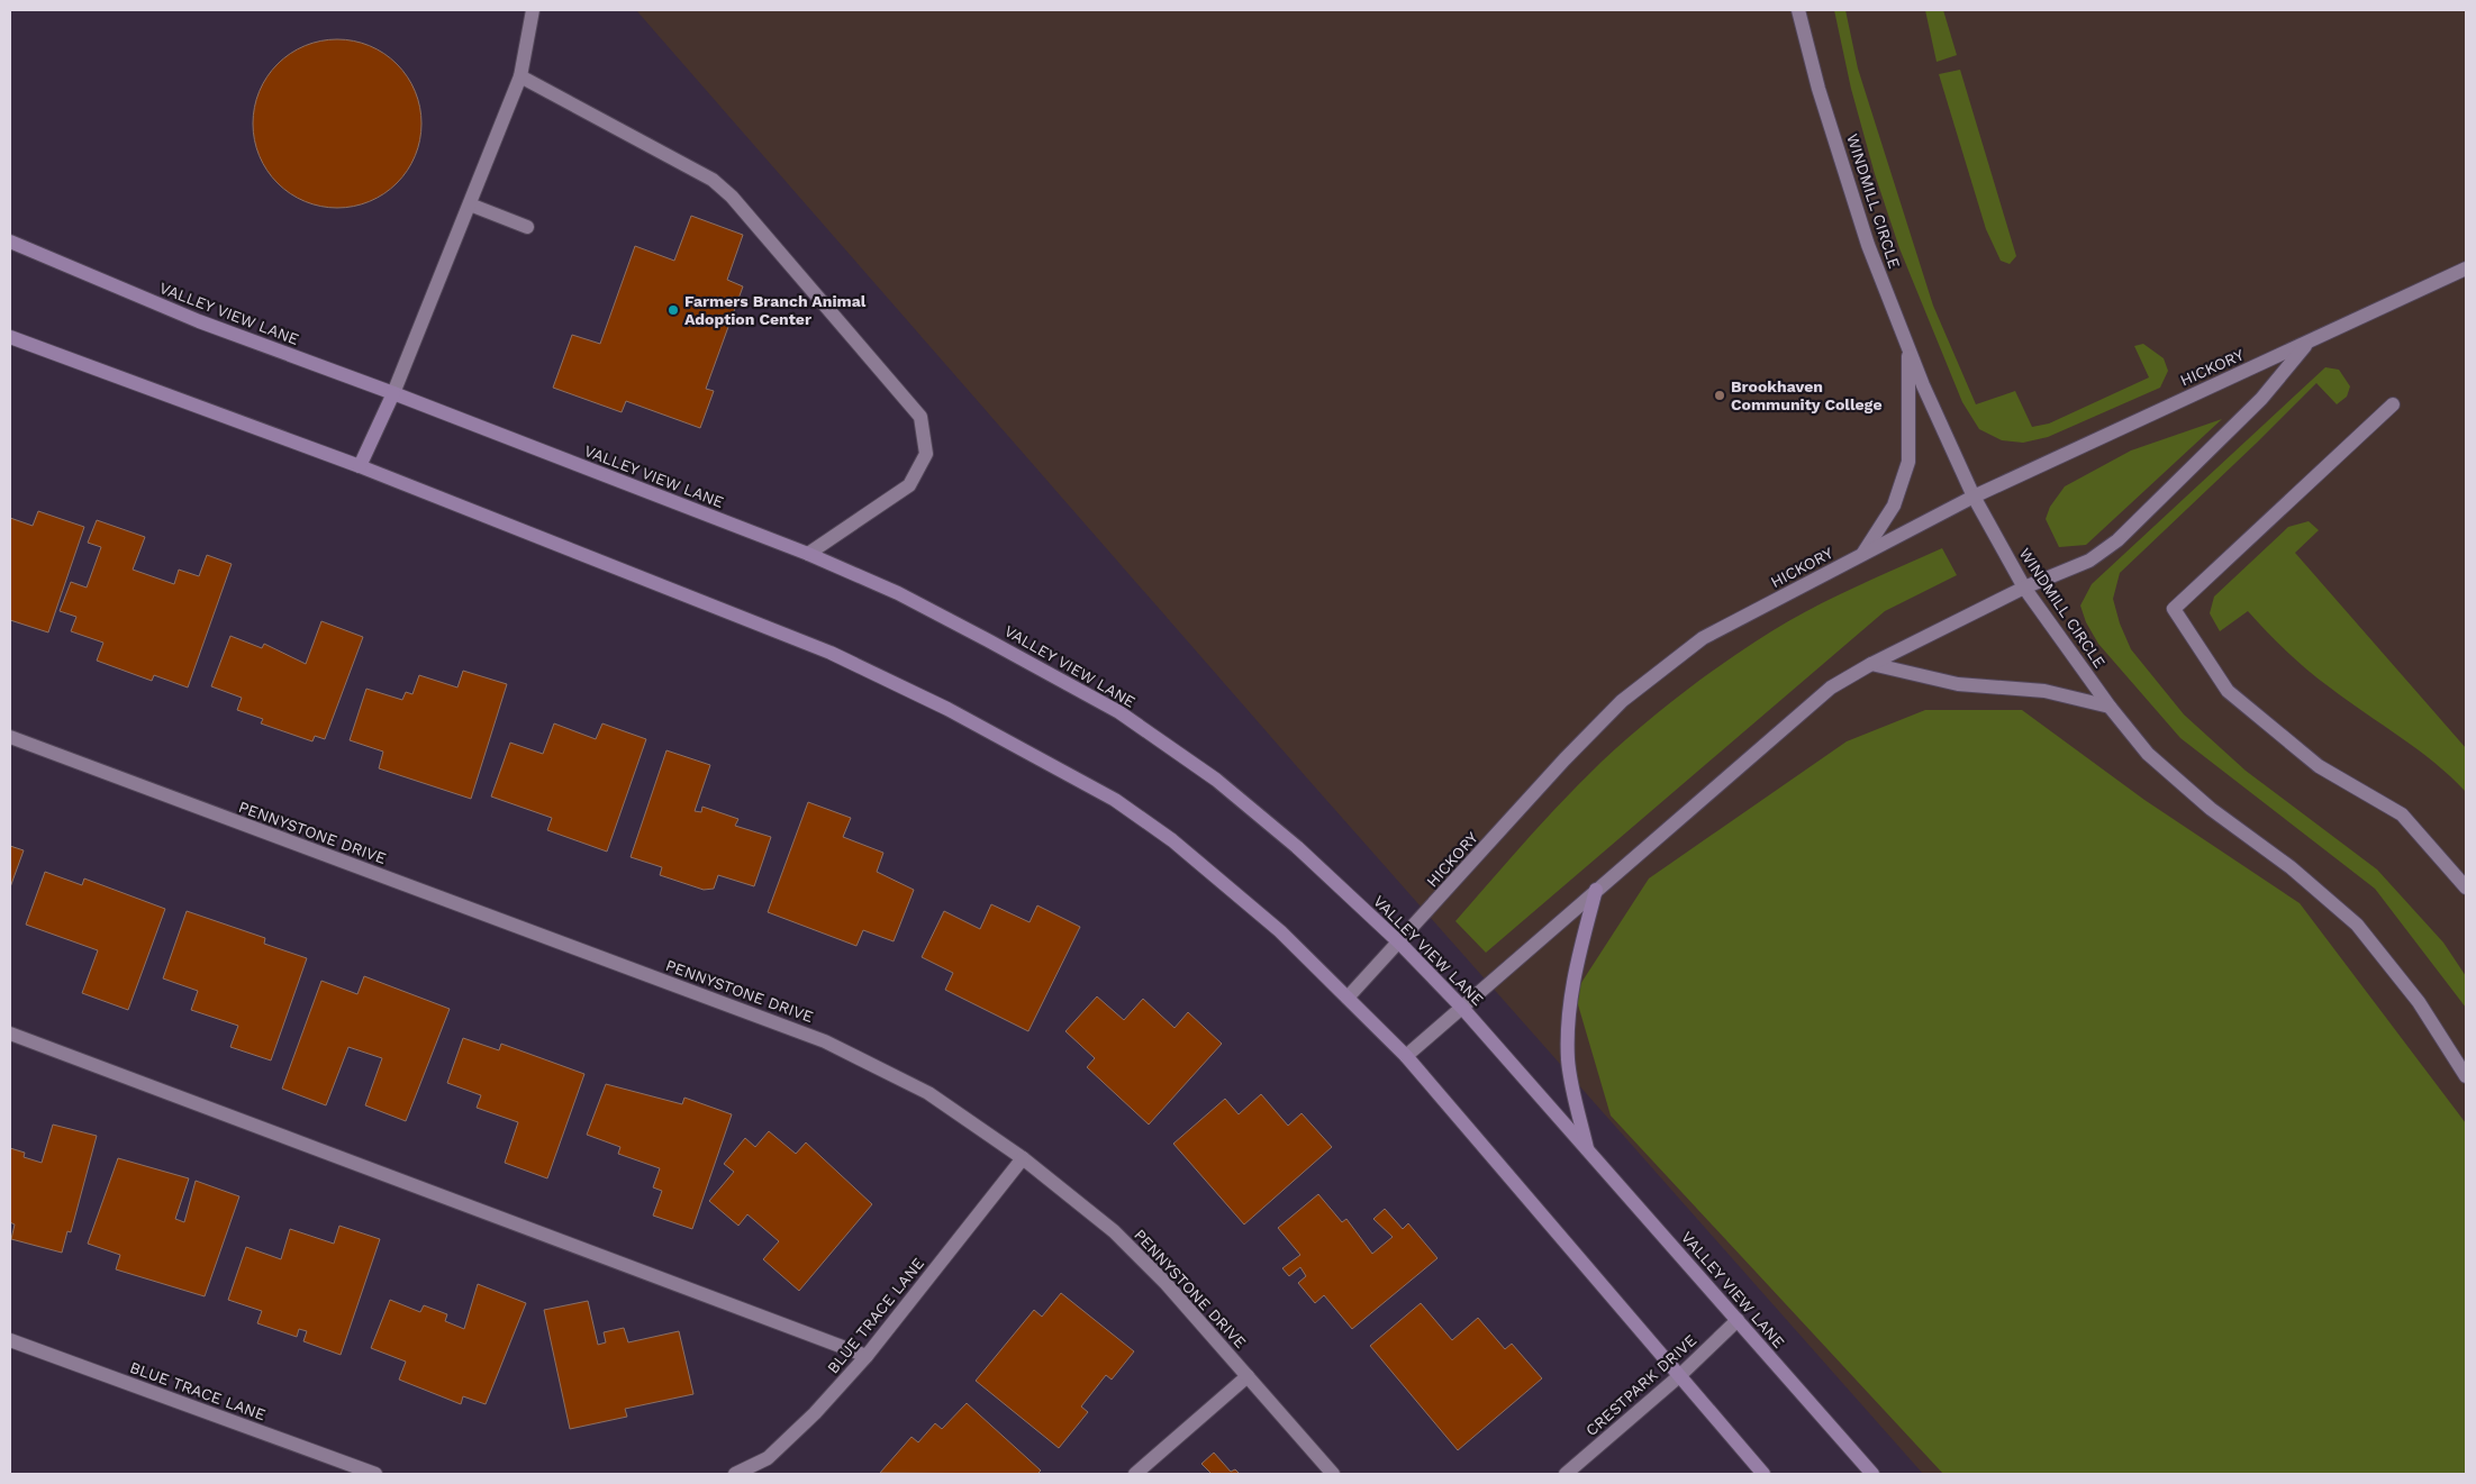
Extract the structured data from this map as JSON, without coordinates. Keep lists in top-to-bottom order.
{
  "streets": {
    "main road": ["VALLEY VIEW LANE"],
    "street": [
      "WINDMILL CIRCLE",
      "HICKORY",
      "PENNYSTONE DRIVE",
      "BLUE TRACE LANE",
      "CRESTPARK DRIVE"
    ]
  },
  "crossings": [
    ["WINDMILL CIRCLE", "HICKORY"],
    ["VALLEY VIEW LANE", "HICKORY"],
    ["VALLEY VIEW LANE", "CRESTPARK DRIVE"],
    ["PENNYSTONE DRIVE", "BLUE TRACE LANE"]
  ],
  "places": ["Farmers Branch Animal Adoption Center", "Brookhaven Community College"]
}
